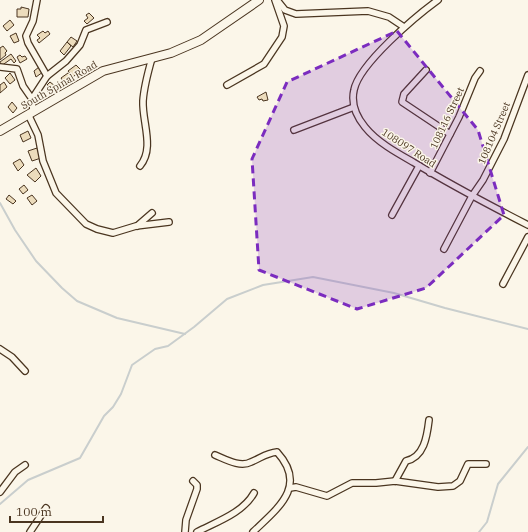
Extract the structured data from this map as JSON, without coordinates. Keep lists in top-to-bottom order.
{
  "streets": {
    "street": [
      "South Spinal Road",
      "108116 Street",
      "108104 Street",
      "108097 Road"
    ]
  },
  "crossings": [
    ["108116 Street", "108097 Road"],
    ["108104 Street", "108097 Road"]
  ],
  "scale_bar": "100 m"
}
